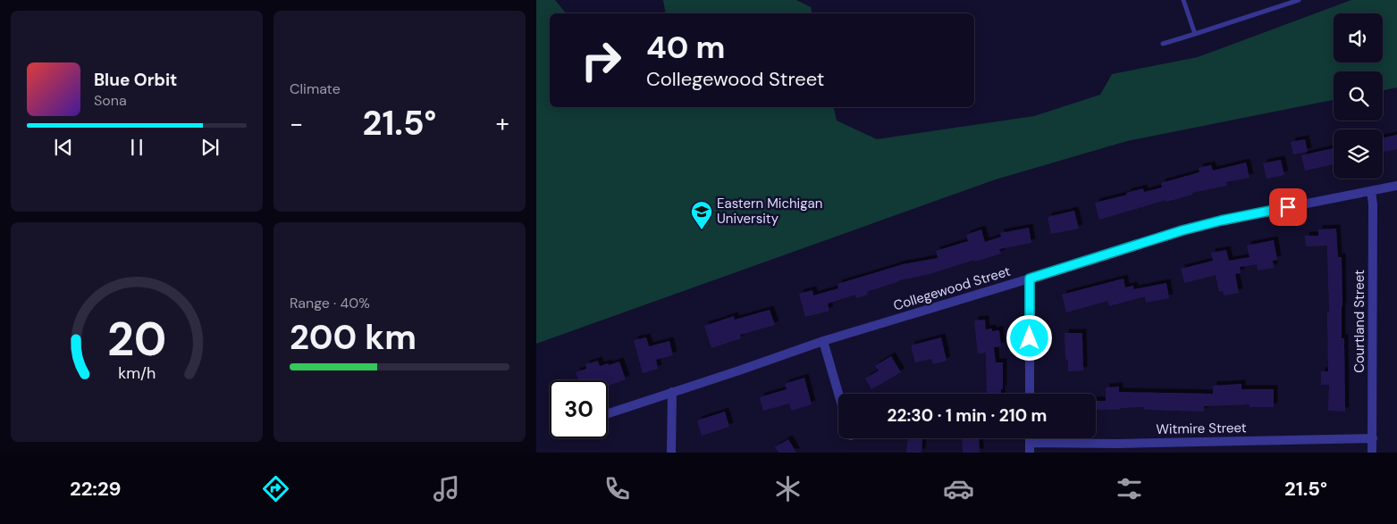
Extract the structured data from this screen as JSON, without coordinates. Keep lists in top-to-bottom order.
{
  "streets": {
    "street": ["Collegewood Street", "Courtland Street", "Witmire Street"]
  },
  "crossings": [
    ["Collegewood Street", "Courtland Street"],
    ["Courtland Street", "Witmire Street"]
  ],
  "places": {
    "school or university": ["Eastern Michigan University"]
  },
  "page": {
    "tile": [
      "Climate",
      ["Range · 40%", "200 km"]
    ],
    "turn": ["40 m", "Collegewood Street"],
    "song": ["Blue Orbit", "Sona"],
    "heat": ["−", "21.5°", "+"],
    "limit": "30",
    "trip": "22:30 · 1 min · 210 m",
    "tabs": ["22:29", "21.5°"],
    "gauge": ["20", "km/h"]
  }
}
